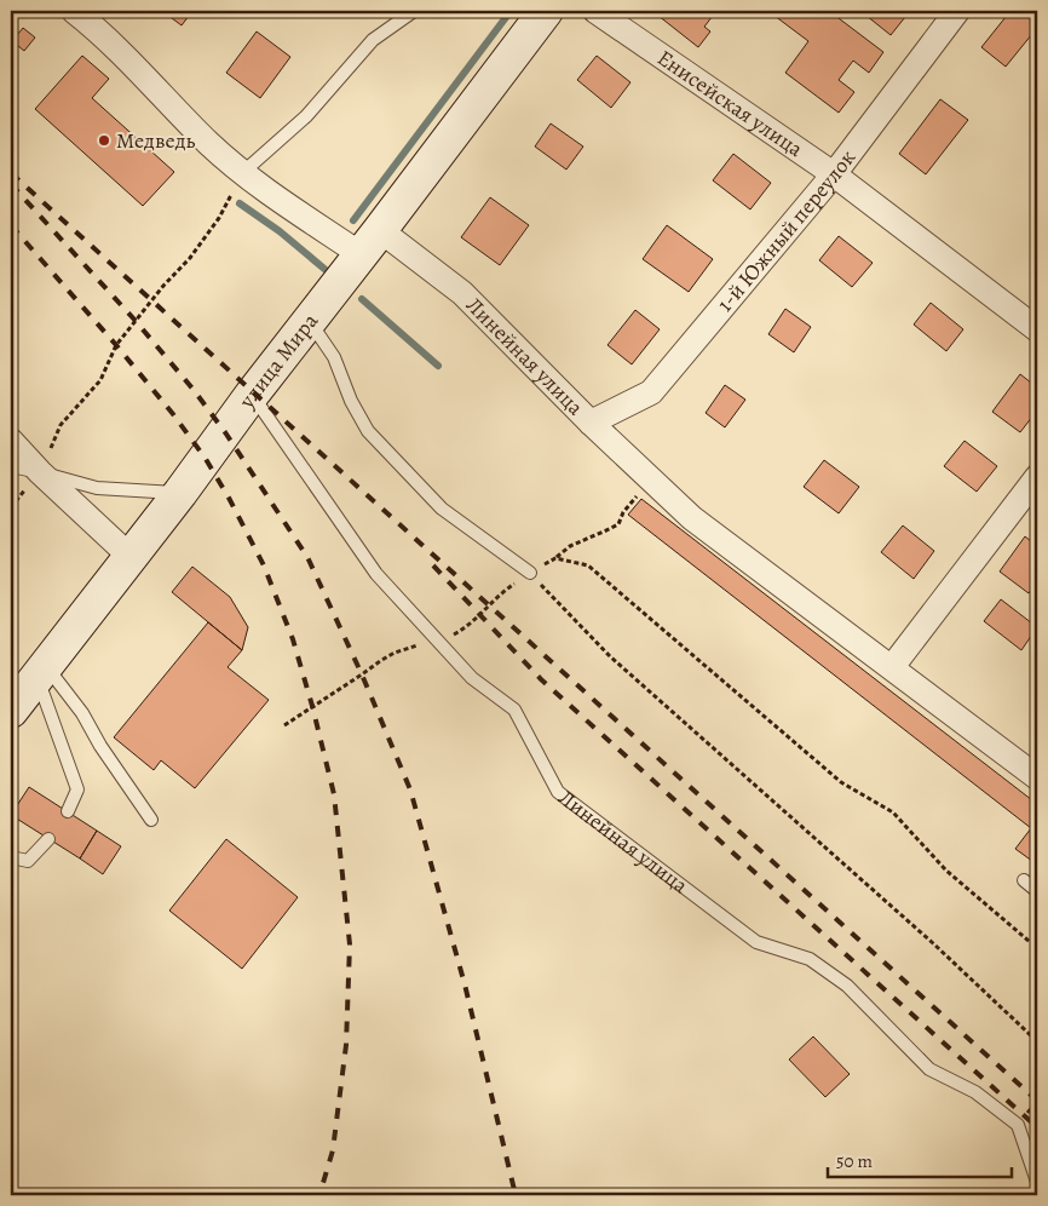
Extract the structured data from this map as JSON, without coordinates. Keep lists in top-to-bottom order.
{
  "streets": {
    "main road": ["улица Мира"],
    "street": ["Енисейская улица", "1-й Южный переулок", "Линейная улица"]
  },
  "crossings": [
    ["Енисейская улица", "1-й Южный переулок"],
    ["1-й Южный переулок", "Линейная улица"],
    ["Линейная улица", "улица Мира"]
  ],
  "places": ["Медведь"],
  "scale_bar": "50 m"
}
